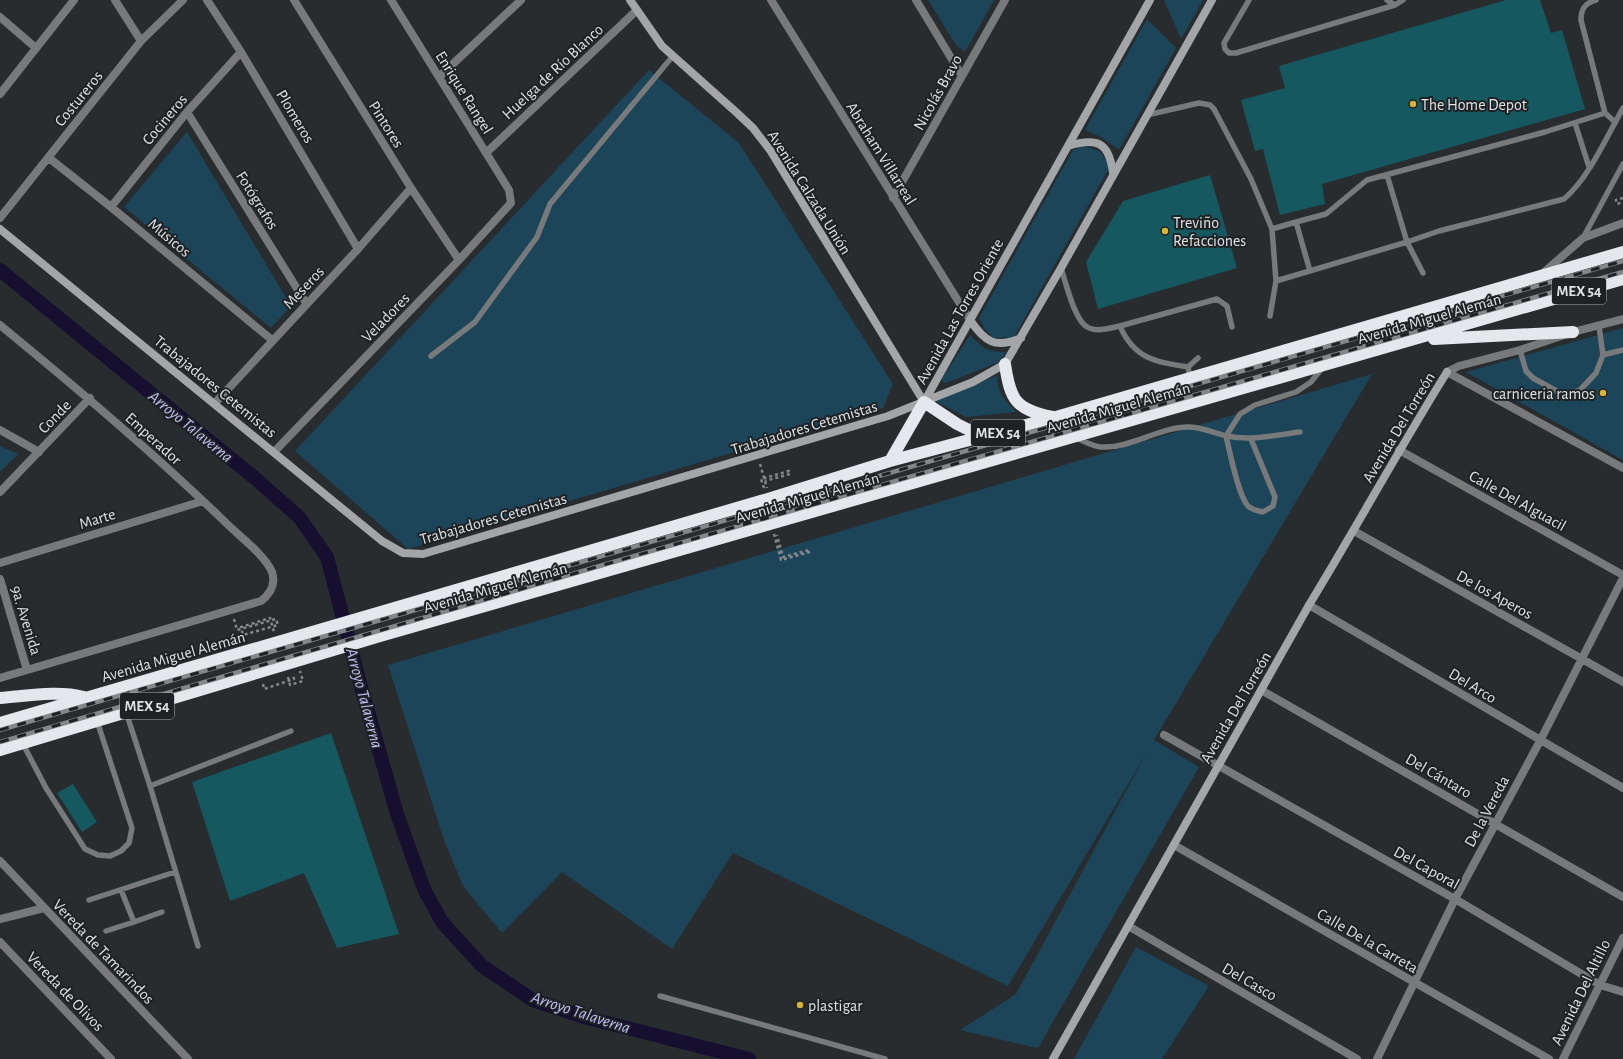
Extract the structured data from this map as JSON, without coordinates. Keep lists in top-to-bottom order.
{
  "streets": {
    "highway": ["MEX 54", "Avenida Miguel Alemán"],
    "street": [
      "Huelga de Río Blanco",
      "Enrique Rangel",
      "Nicolás Bravo",
      "Costureros",
      "Plomeros",
      "Cocineros",
      "Pintores",
      "Abraham Villarreal",
      "Avenida Calzada Unión",
      "Fotógrafos",
      "Músicos",
      "Meseros",
      "Avenida Las Torres Oriente",
      "Veladores",
      "Trabajadores Cetemistas",
      "Conde",
      "Avenida Del Torreón",
      "Emperador",
      "Calle Del Alguacil",
      "Marte",
      "De los Aperos",
      "9a. Avenida",
      "Del Arco",
      "Del Cántaro",
      "De la Vereda",
      "Del Caporal",
      "Calle De la Carreta",
      "Vereda de Tamarindos",
      "Del Casco",
      "Vereda de Olivos",
      "Avenida Del Altillo"
    ]
  },
  "crossings": [
    ["Huelga de Río Blanco", "Enrique Rangel"],
    ["Huelga de Río Blanco", "Avenida Calzada Unión"],
    ["Enrique Rangel", "Veladores"],
    ["Nicolás Bravo", "Abraham Villarreal"],
    ["Costureros", "Músicos"],
    ["Plomeros", "Cocineros"],
    ["Plomeros", "Meseros"],
    ["Cocineros", "Fotógrafos"],
    ["Cocineros", "Músicos"],
    ["Pintores", "Meseros"],
    ["Pintores", "Veladores"],
    ["Abraham Villarreal", "Avenida Las Torres Oriente"],
    ["Avenida Calzada Unión", "Avenida Las Torres Oriente"],
    ["Avenida Calzada Unión", "Trabajadores Cetemistas"],
    ["Fotógrafos", "Meseros"],
    ["Músicos", "Meseros"],
    ["Meseros", "Trabajadores Cetemistas"],
    ["Avenida Las Torres Oriente", "Trabajadores Cetemistas"],
    ["Veladores", "Trabajadores Cetemistas"],
    ["Avenida Miguel Alemán", "Emperador"],
    ["Avenida Miguel Alemán", "9a. Avenida"],
    ["Conde", "Emperador"],
    ["Avenida Del Torreón", "Calle Del Alguacil"],
    ["Avenida Del Torreón", "De los Aperos"],
    ["Avenida Del Torreón", "Del Arco"],
    ["Avenida Del Torreón", "Del Cántaro"],
    ["Avenida Del Torreón", "Del Caporal"],
    ["Avenida Del Torreón", "Calle De la Carreta"],
    ["Avenida Del Torreón", "Del Casco"],
    ["Emperador", "Marte"],
    ["Calle Del Alguacil", "De la Vereda"],
    ["De los Aperos", "De la Vereda"],
    ["Del Arco", "De la Vereda"],
    ["Del Cántaro", "De la Vereda"],
    ["De la Vereda", "Del Caporal"],
    ["De la Vereda", "Calle De la Carreta"],
    ["Del Caporal", "Avenida Del Altillo"]
  ],
  "water": ["Arroyo Talaverna"],
  "places": [
    "The Home Depot",
    "Treviño Refacciones",
    "carniceria ramos",
    "plastigar"
  ]
}
